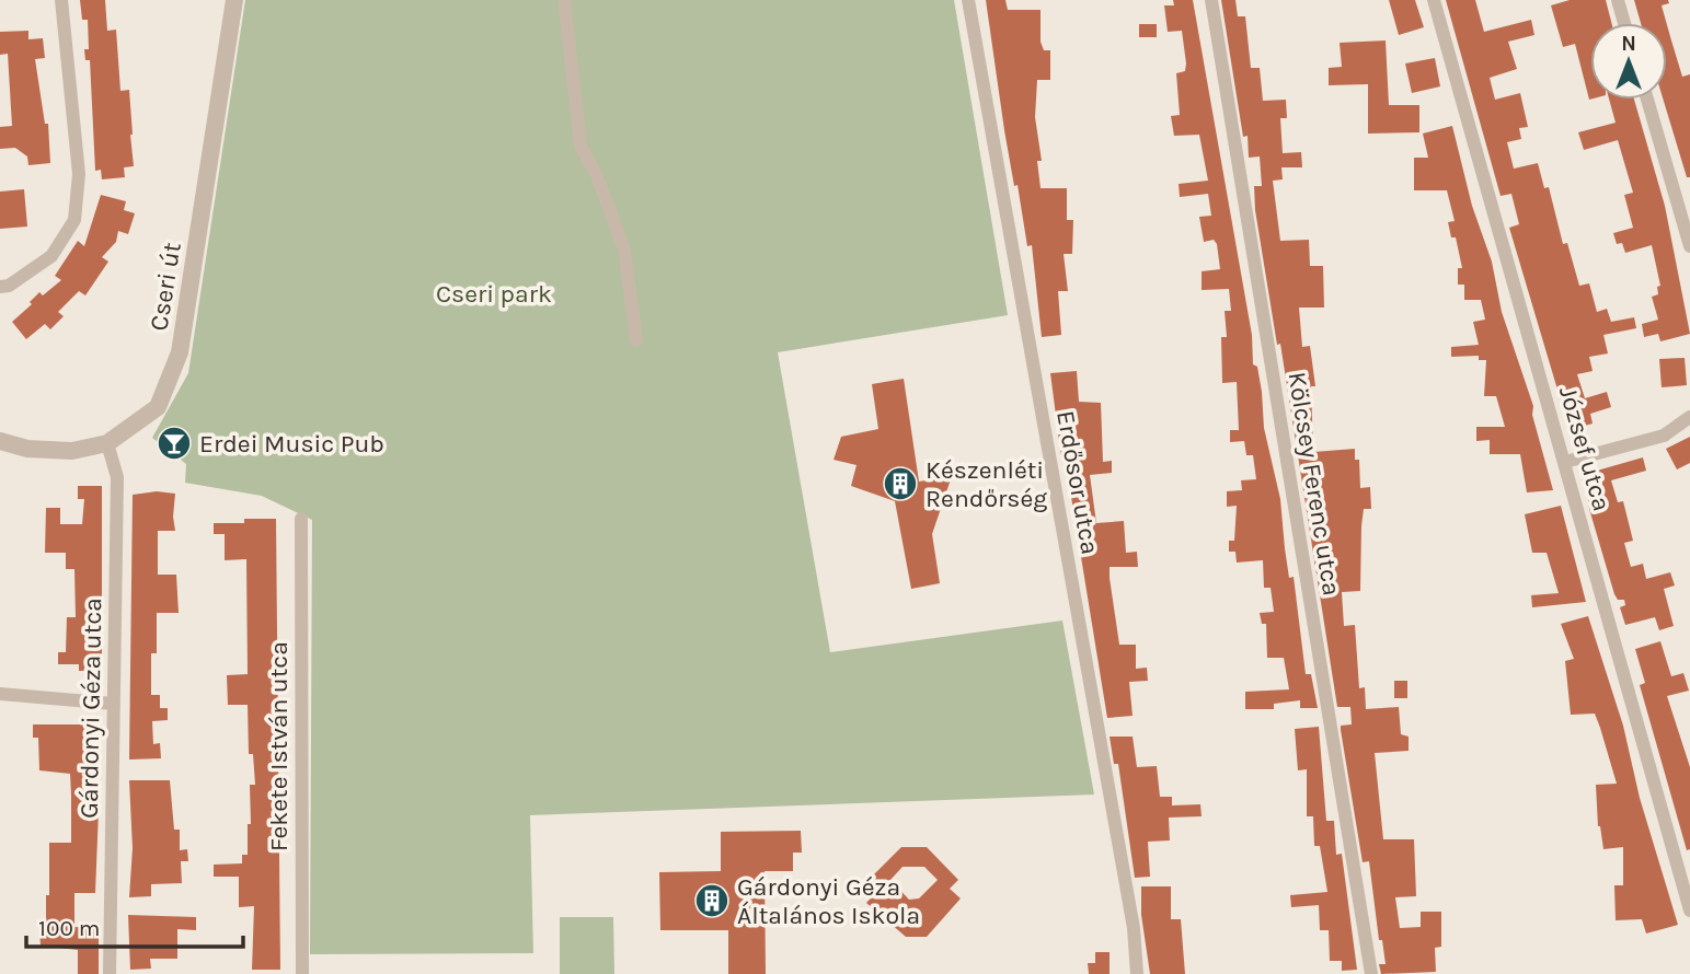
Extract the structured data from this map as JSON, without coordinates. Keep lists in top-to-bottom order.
{
  "streets": {
    "street": [
      "Cseri út",
      "József utca",
      "Erdősor utca",
      "Kölcsey Ferenc utca",
      "Gárdonyi Géza utca",
      "Fekete István utca"
    ]
  },
  "crossings": [
    ["Cseri út", "Gárdonyi Géza utca"]
  ],
  "parks": ["Cseri park"],
  "places": {
    "bar": ["Erdei Music Pub"],
    "building": ["Készenléti Rendőrség", "Gárdonyi Géza Általános Iskola"]
  },
  "scale_bar": "100 m",
  "north": "top"
}
